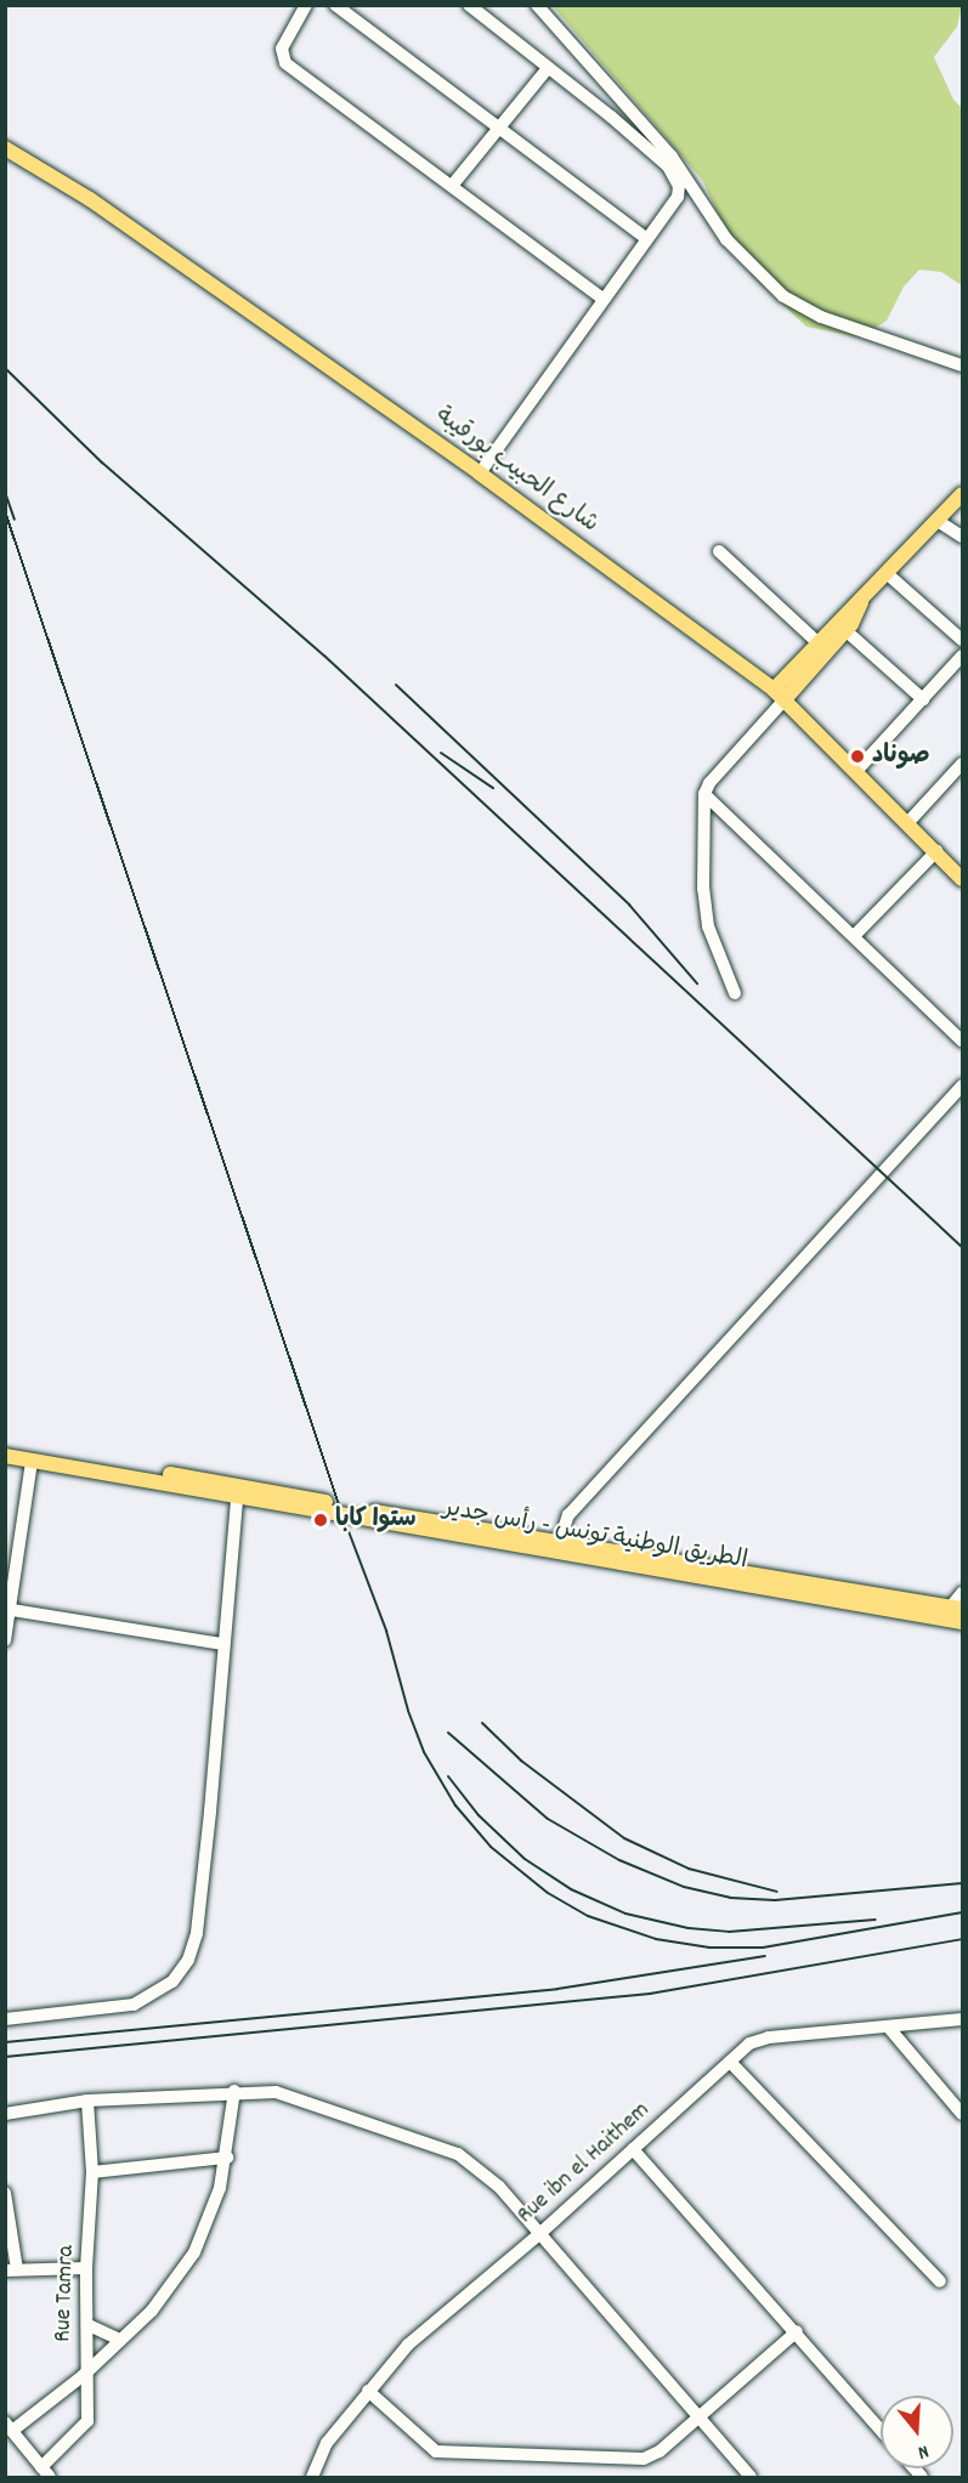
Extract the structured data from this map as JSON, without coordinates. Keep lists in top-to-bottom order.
{
  "streets": {
    "main road": ["شارع الحبيب بورقيبة", "الطريق الوطنية تونس - رأس جدير"],
    "street": ["Rue ibn el Haithem", "Rue Tamra"]
  },
  "places": ["صوناد", "ستوا كابا"],
  "north": "bottom"
}
